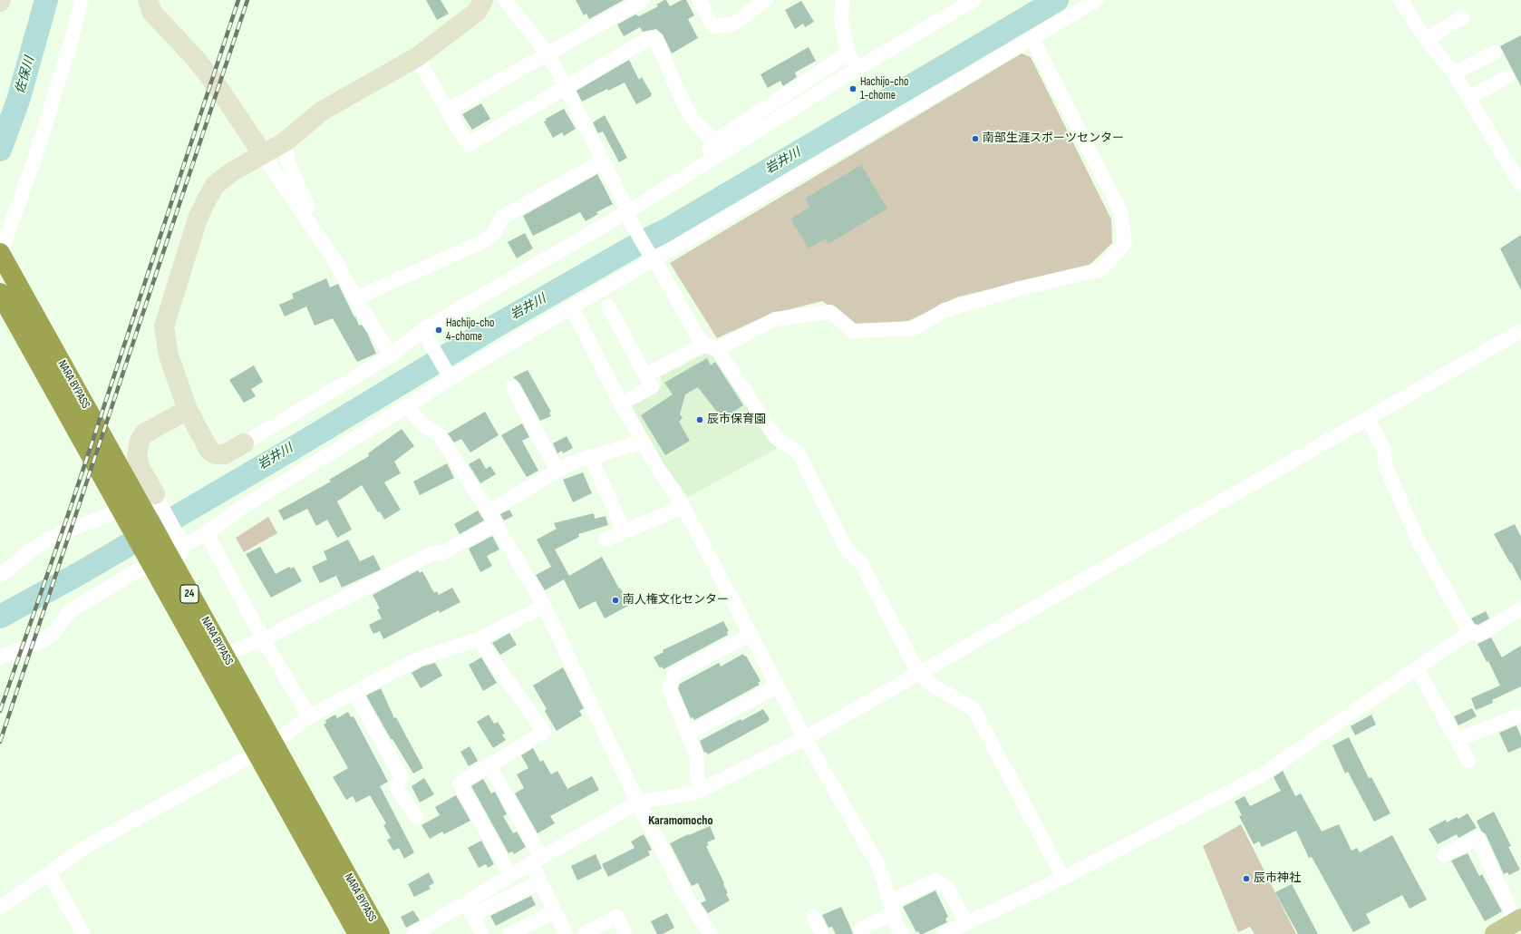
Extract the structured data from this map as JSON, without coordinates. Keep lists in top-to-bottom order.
{
  "streets": {
    "highway": ["NARA BYPASS", "24"]
  },
  "districts": ["Karamomocho"],
  "water": ["佐保川", "岩井川"],
  "places": [
    "Hachijo-cho 1-chome",
    "南部生涯スポーツセンター",
    "Hachijo-cho 4-chome",
    "辰市保育園",
    "南人権文化センター",
    "辰市神社"
  ]
}
